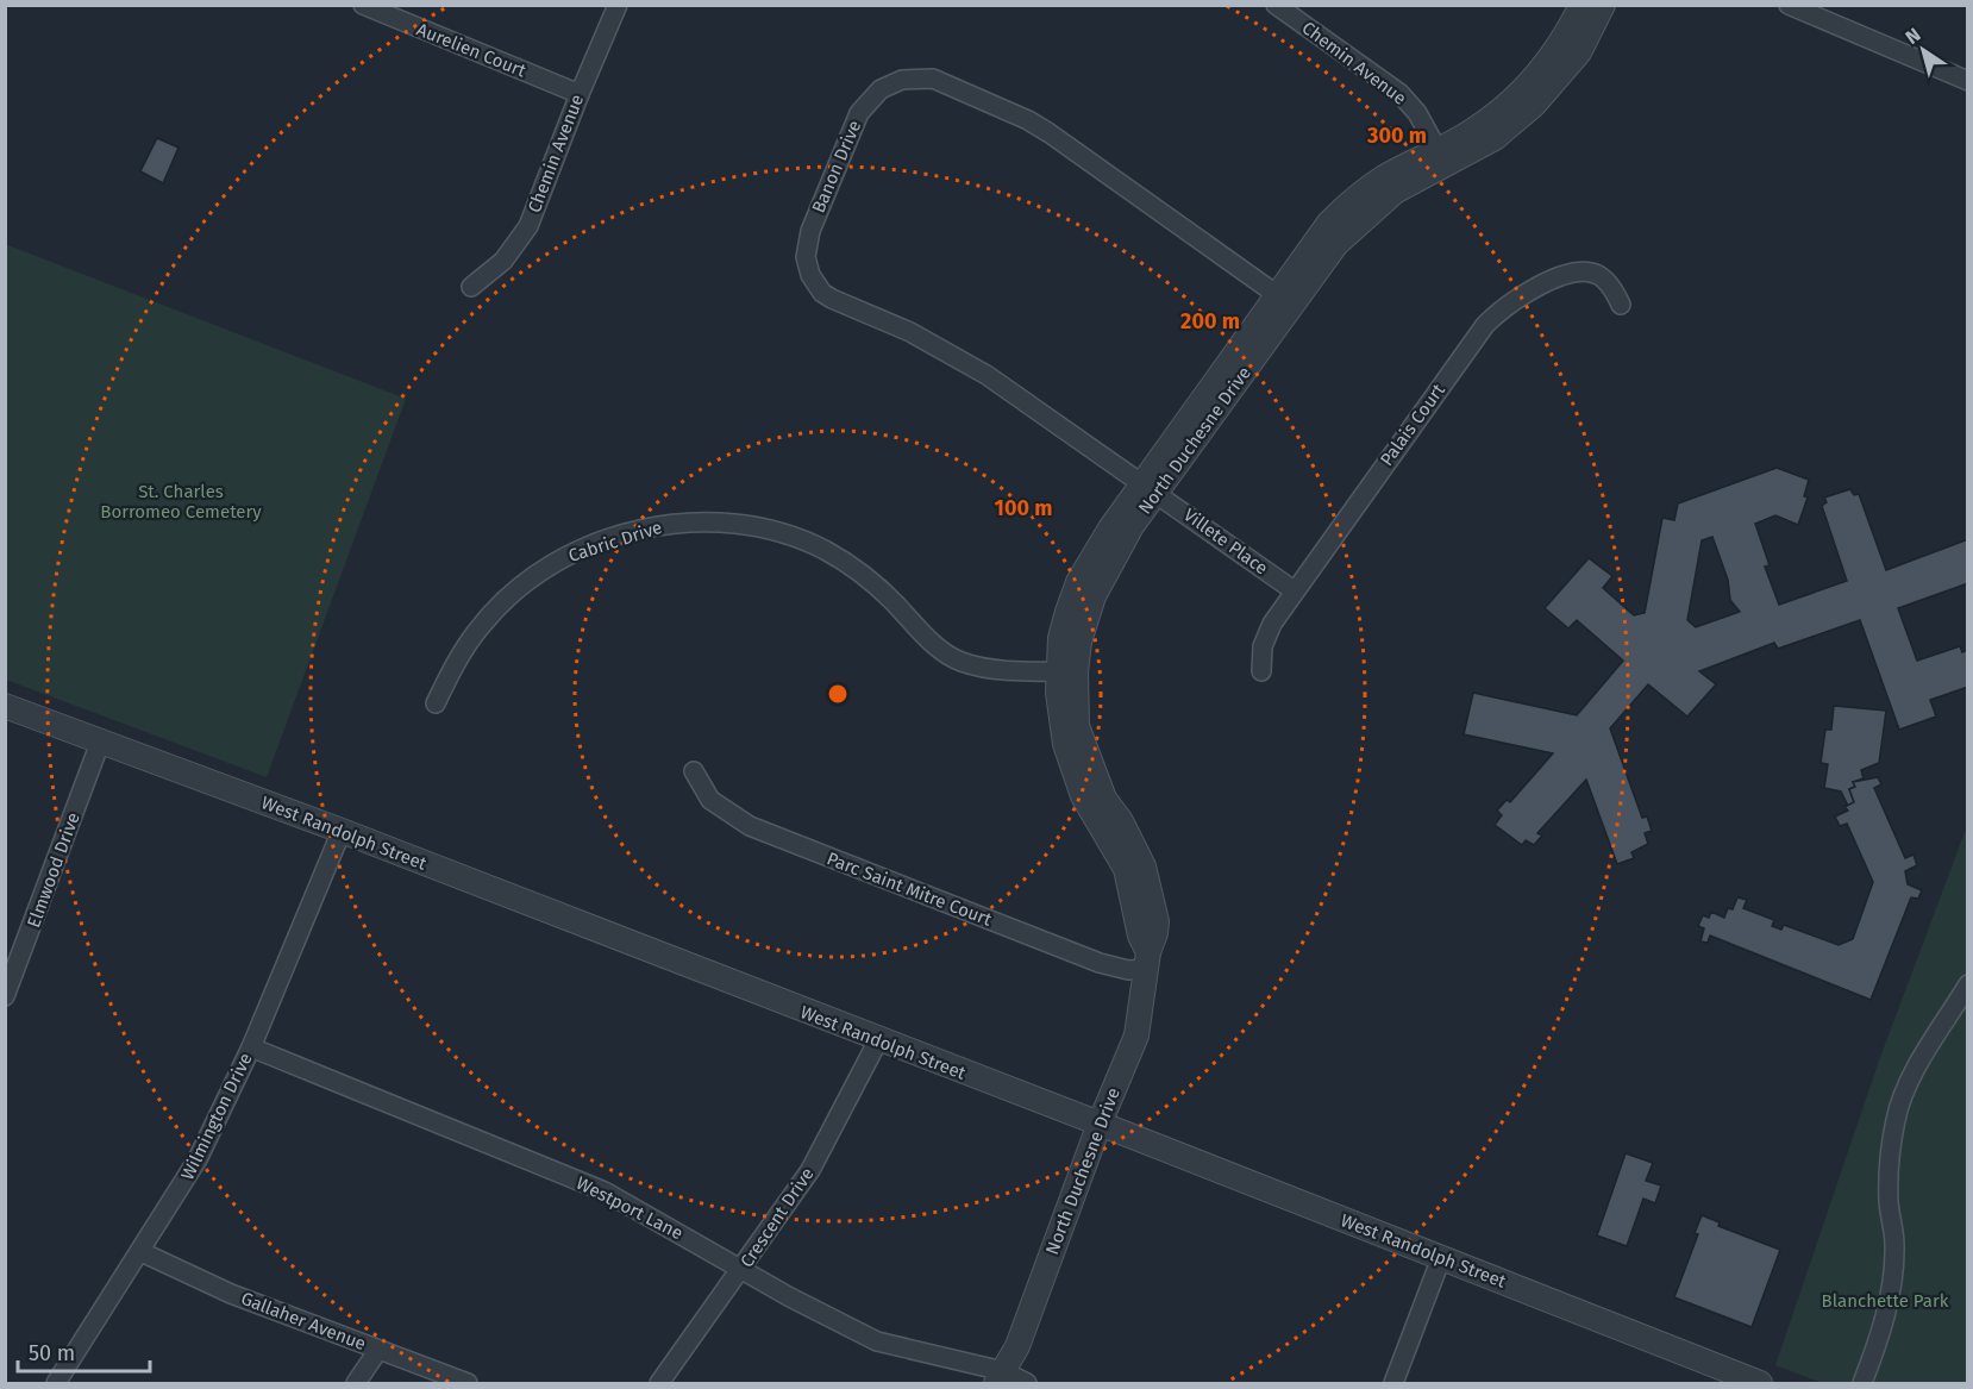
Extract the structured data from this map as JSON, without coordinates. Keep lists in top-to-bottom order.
{
  "streets": {
    "street": [
      "Aurelien Court",
      "Chemin Avenue",
      "Banon Drive",
      "Palais Court",
      "North Duchesne Drive",
      "Cabric Drive",
      "Villete Place",
      "West Randolph Street",
      "Elmwood Drive",
      "Parc Saint Mitre Court",
      "Wilmington Drive",
      "Westport Lane",
      "Crescent Drive",
      "Gallaher Avenue"
    ]
  },
  "crossings": [
    ["Aurelien Court", "Chemin Avenue"],
    ["Chemin Avenue", "North Duchesne Drive"],
    ["Banon Drive", "North Duchesne Drive"],
    ["Banon Drive", "Villete Place"],
    ["Palais Court", "Villete Place"],
    ["North Duchesne Drive", "Cabric Drive"],
    ["North Duchesne Drive", "Villete Place"],
    ["North Duchesne Drive", "West Randolph Street"],
    ["North Duchesne Drive", "Parc Saint Mitre Court"],
    ["North Duchesne Drive", "Westport Lane"],
    ["West Randolph Street", "Elmwood Drive"],
    ["West Randolph Street", "Wilmington Drive"],
    ["West Randolph Street", "Crescent Drive"],
    ["Wilmington Drive", "Westport Lane"],
    ["Wilmington Drive", "Gallaher Avenue"],
    ["Westport Lane", "Crescent Drive"]
  ],
  "parks": ["St. Charles Borromeo Cemetery", "Blanchette Park"],
  "scale_bar": "50 m",
  "north": "top left",
  "rings": ["300 m", "200 m", "100 m"]
}
